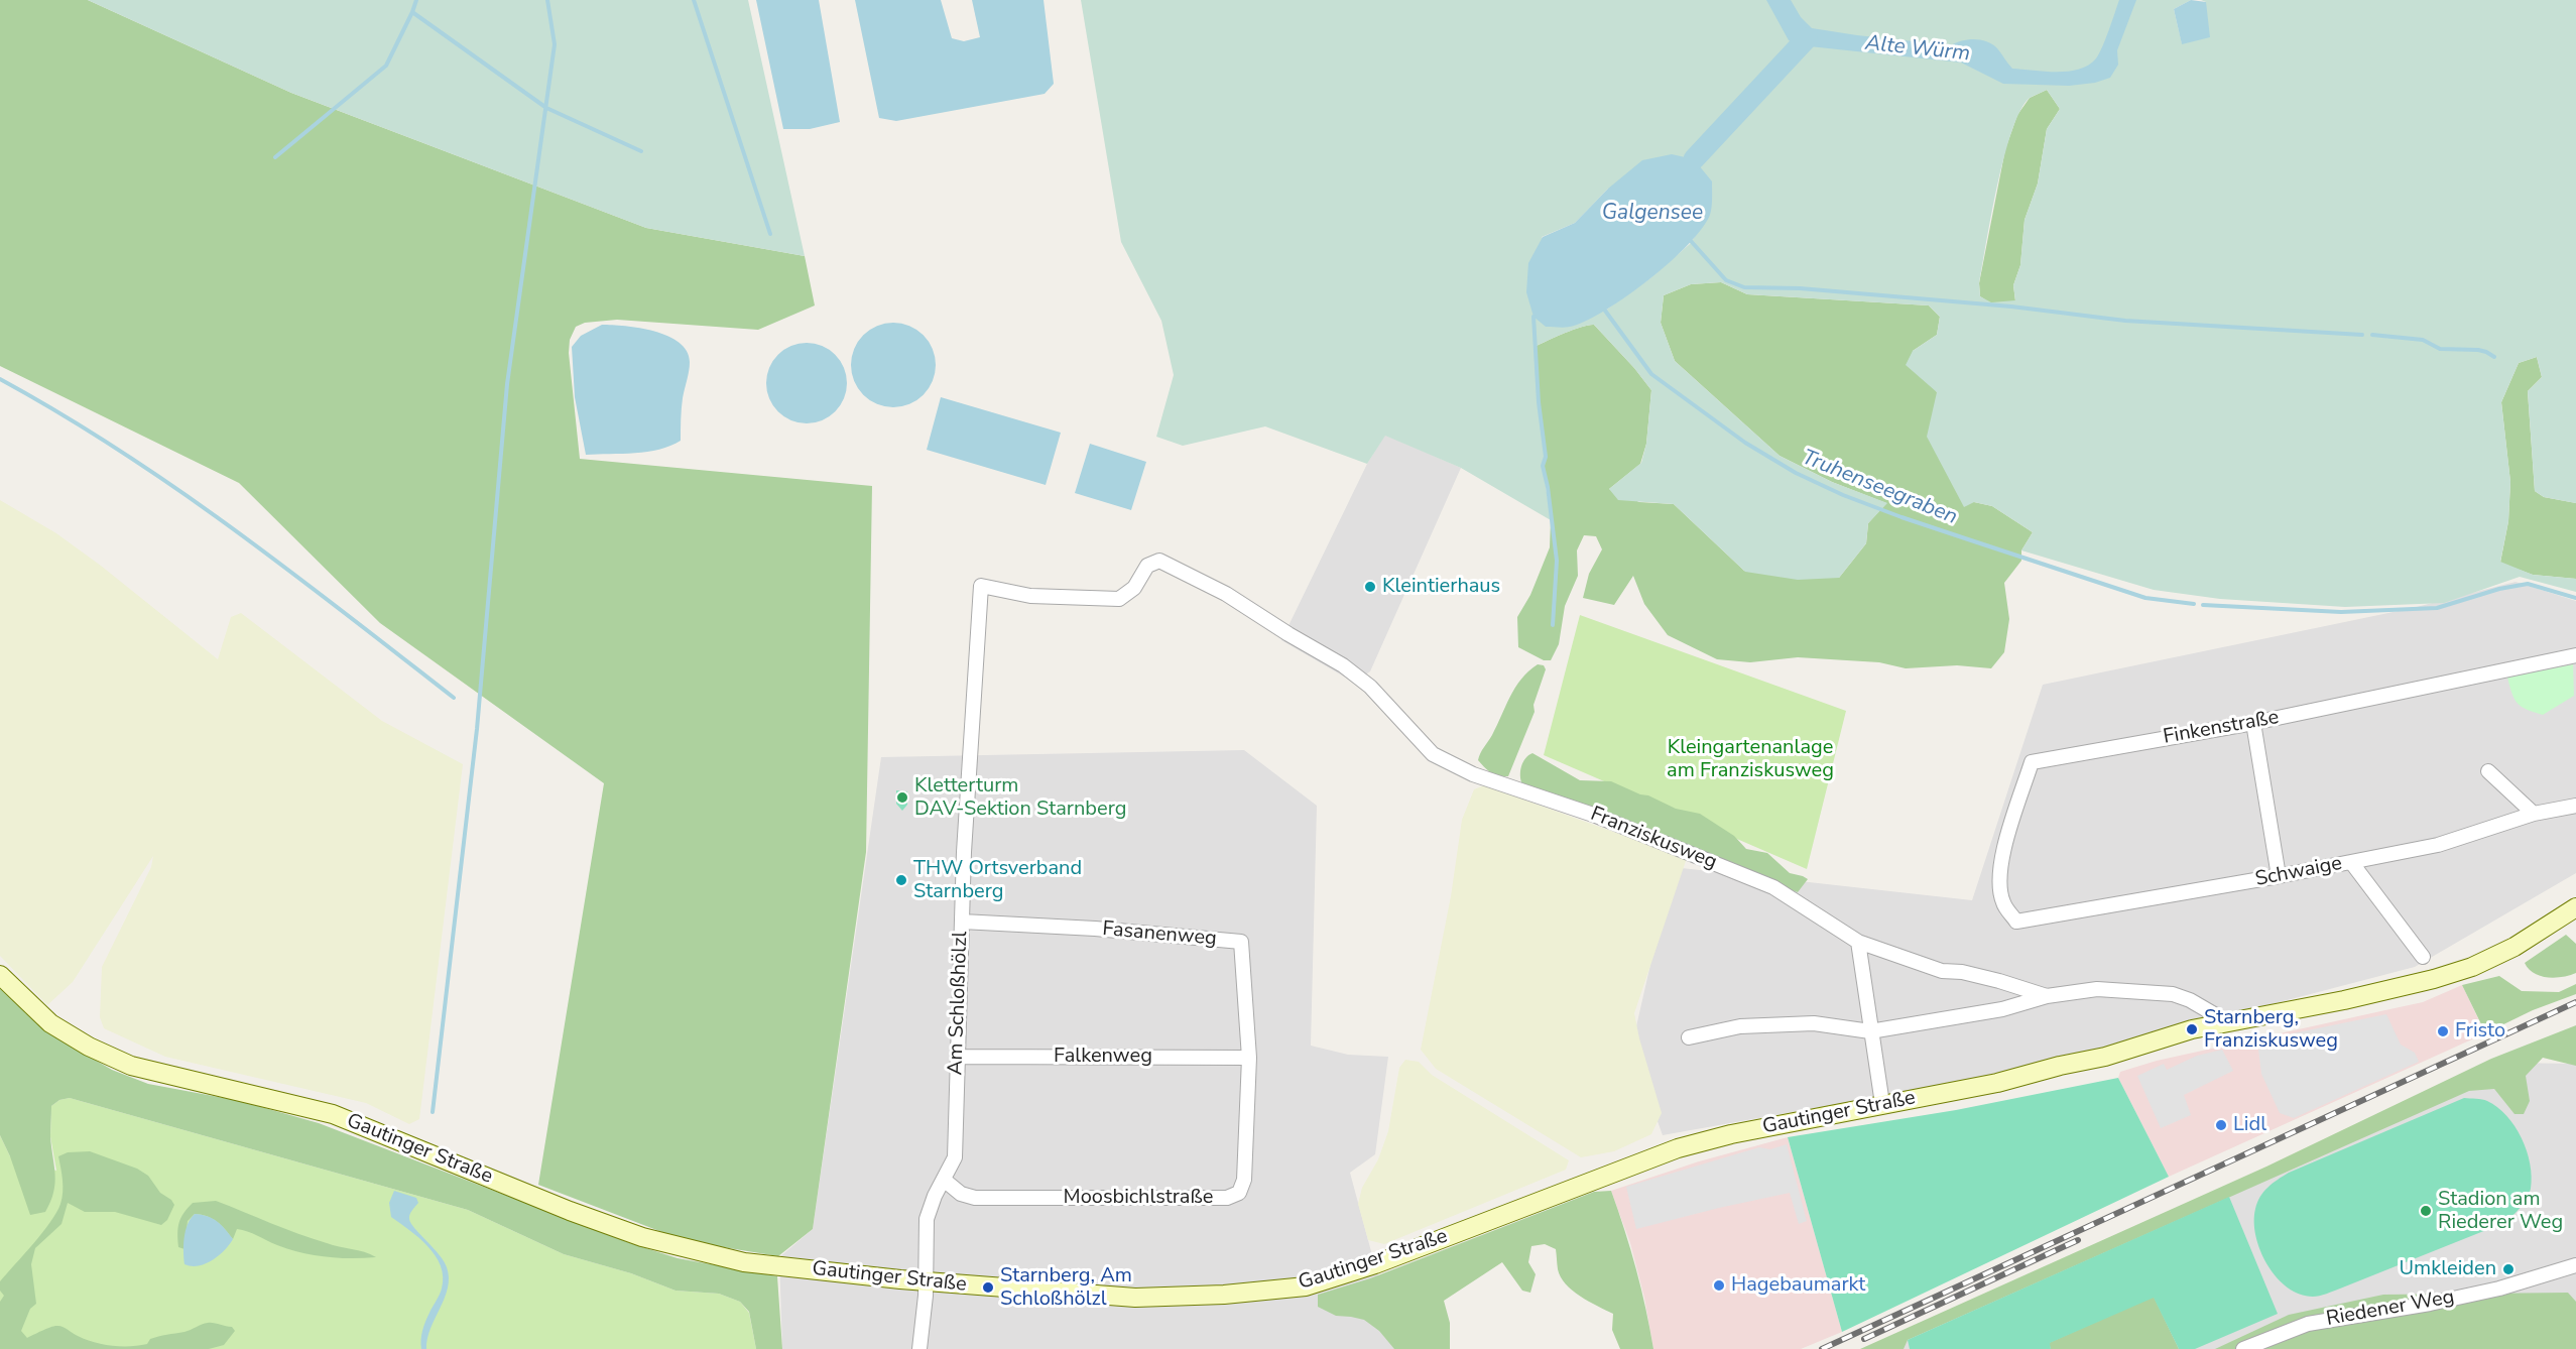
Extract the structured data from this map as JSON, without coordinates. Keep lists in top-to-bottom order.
{
  "streets": {
    "main road": ["Gautinger Straße"],
    "street": [
      "Finkenstraße",
      "Franziskusweg",
      "Schwaige",
      "Fasanenweg",
      "Am Schloßhölzl",
      "Falkenweg",
      "Moosbichlstraße",
      "Riedener Weg"
    ]
  },
  "crossings": [
    ["Finkenstraße", "Schwaige"],
    ["Franziskusweg", "Am Schloßhölzl"],
    ["Franziskusweg", "Gautinger Straße"],
    ["Fasanenweg", "Am Schloßhölzl"],
    ["Fasanenweg", "Falkenweg"],
    ["Fasanenweg", "Moosbichlstraße"],
    ["Am Schloßhölzl", "Falkenweg"],
    ["Am Schloßhölzl", "Gautinger Straße"],
    ["Am Schloßhölzl", "Moosbichlstraße"],
    ["Falkenweg", "Moosbichlstraße"]
  ],
  "water": ["Alte Würm", "Galgensee", "Truhenseegraben"],
  "parks": ["Kleingartenanlage am Franziskusweg"],
  "places": [
    "Kleintierhaus",
    "Kletterturm DAV-Sektion Starnberg",
    "THW Ortsverband Starnberg",
    "Starnberg, Franziskusweg",
    "Fristo",
    "Lidl",
    "Stadion am Riederer Weg",
    "Umkleiden",
    "Hagebaumarkt",
    "Starnberg, Am Schloßhölzl"
  ]
}
